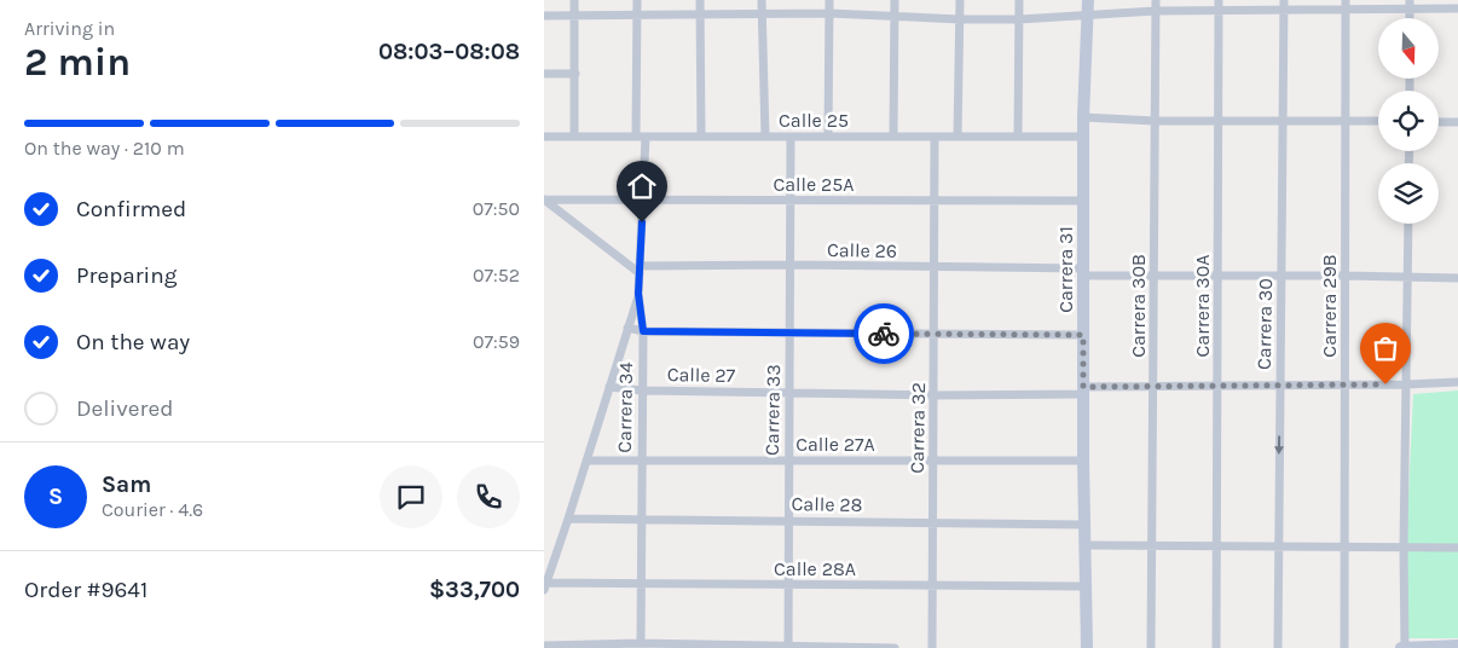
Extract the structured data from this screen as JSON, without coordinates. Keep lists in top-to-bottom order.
{
  "streets": {
    "street": [
      "Calle 25",
      "Calle 25A",
      "Calle 26",
      "Carrera 31",
      "Carrera 30B",
      "Carrera 30A",
      "Carrera 29B",
      "Carrera 30",
      "Calle 27",
      "Carrera 34",
      "Carrera 33",
      "Carrera 32",
      "Calle 27A",
      "Calle 28",
      "Calle 28A"
    ]
  },
  "crossings": [
    ["Calle 25", "Carrera 31"],
    ["Calle 25", "Carrera 34"],
    ["Calle 25", "Carrera 33"],
    ["Calle 25", "Carrera 32"],
    ["Calle 25A", "Carrera 31"],
    ["Calle 25A", "Carrera 34"],
    ["Calle 25A", "Carrera 33"],
    ["Calle 25A", "Carrera 32"],
    ["Calle 26", "Carrera 31"],
    ["Calle 26", "Carrera 30B"],
    ["Calle 26", "Carrera 30A"],
    ["Calle 26", "Carrera 29B"],
    ["Calle 26", "Carrera 30"],
    ["Calle 26", "Carrera 34"],
    ["Calle 26", "Carrera 33"],
    ["Calle 26", "Carrera 32"],
    ["Carrera 31", "Calle 27"],
    ["Carrera 31", "Calle 27A"],
    ["Carrera 31", "Calle 28"],
    ["Carrera 31", "Calle 28A"],
    ["Carrera 30B", "Calle 27"],
    ["Carrera 30A", "Calle 27"],
    ["Carrera 29B", "Calle 27"],
    ["Carrera 30", "Calle 27"],
    ["Calle 27", "Carrera 34"],
    ["Calle 27", "Carrera 33"],
    ["Calle 27", "Carrera 32"],
    ["Carrera 34", "Calle 27A"],
    ["Carrera 34", "Calle 28"],
    ["Carrera 34", "Calle 28A"],
    ["Carrera 33", "Calle 27A"],
    ["Carrera 33", "Calle 28"],
    ["Carrera 33", "Calle 28A"],
    ["Carrera 32", "Calle 27A"],
    ["Carrera 32", "Calle 28"],
    ["Carrera 32", "Calle 28A"]
  ],
  "north": "bottom",
  "page": {
    "heading": ["2 min", "Arriving in", "08:03–08:08"],
    "panel": [
      "Sam",
      "Courier · 4.6",
      "Order #9641",
      "$33,700"
    ],
    "bar": "On the way · 210 m",
    "list": [
      ["Confirmed", "07:50"],
      ["Preparing", "07:52"],
      ["On the way", "07:59"],
      "Delivered"
    ],
    "round": "S"
  }
}
